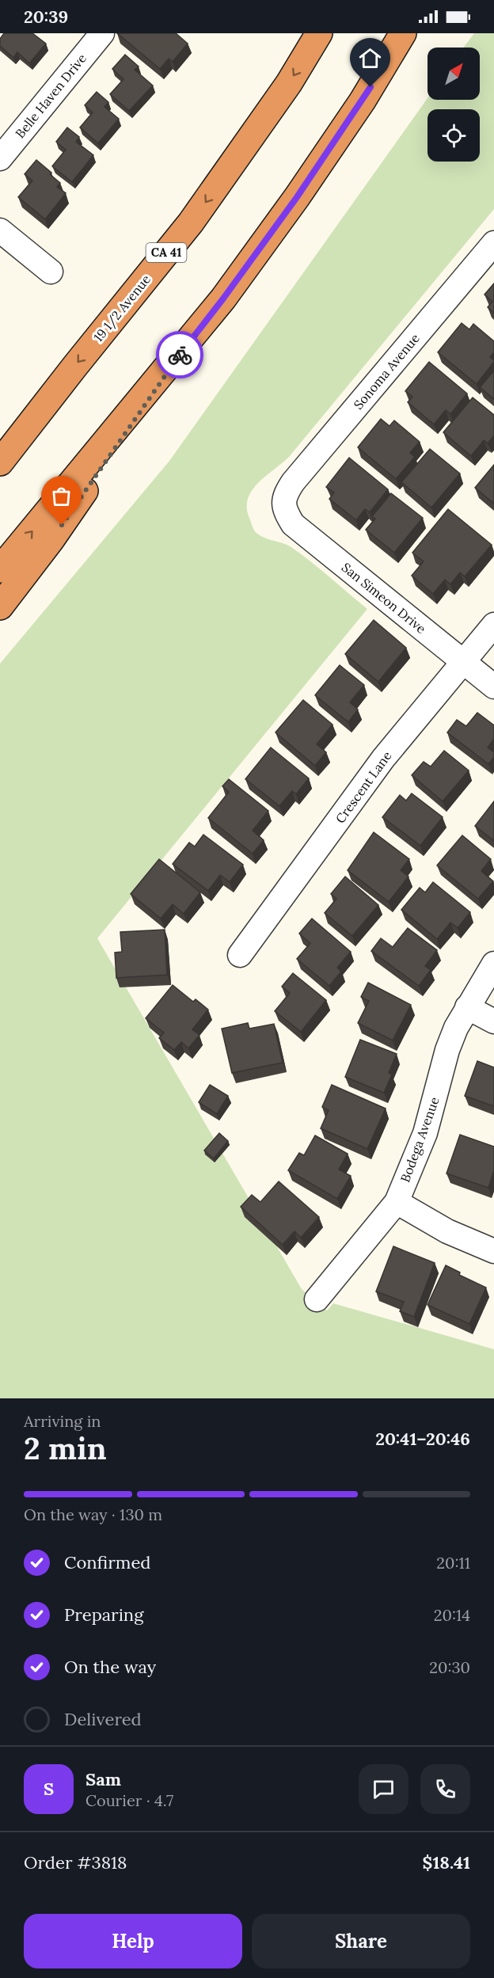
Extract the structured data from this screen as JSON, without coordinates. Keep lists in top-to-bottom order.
{
  "streets": {
    "highway": ["CA 41", "19 1/2 Avenue"],
    "street": [
      "Belle Haven Drive",
      "Sonoma Avenue",
      "San Simeon Drive",
      "Crescent Lane",
      "Bodega Avenue"
    ]
  },
  "crossings": [
    ["Sonoma Avenue", "San Simeon Drive"],
    ["San Simeon Drive", "Crescent Lane"]
  ],
  "north": "top right",
  "page": {
    "status": "20:39",
    "heading": ["2 min", "Arriving in", "20:41–20:46"],
    "panel": [
      "Sam",
      "Courier · 4.7",
      "Order #3818",
      "$18.41"
    ],
    "bar": "On the way · 130 m",
    "list": [
      ["Confirmed", "20:11"],
      ["Preparing", "20:14"],
      ["On the way", "20:30"],
      "Delivered"
    ],
    "round": "S",
    "buttons": ["Help", "Share"]
  }
}
